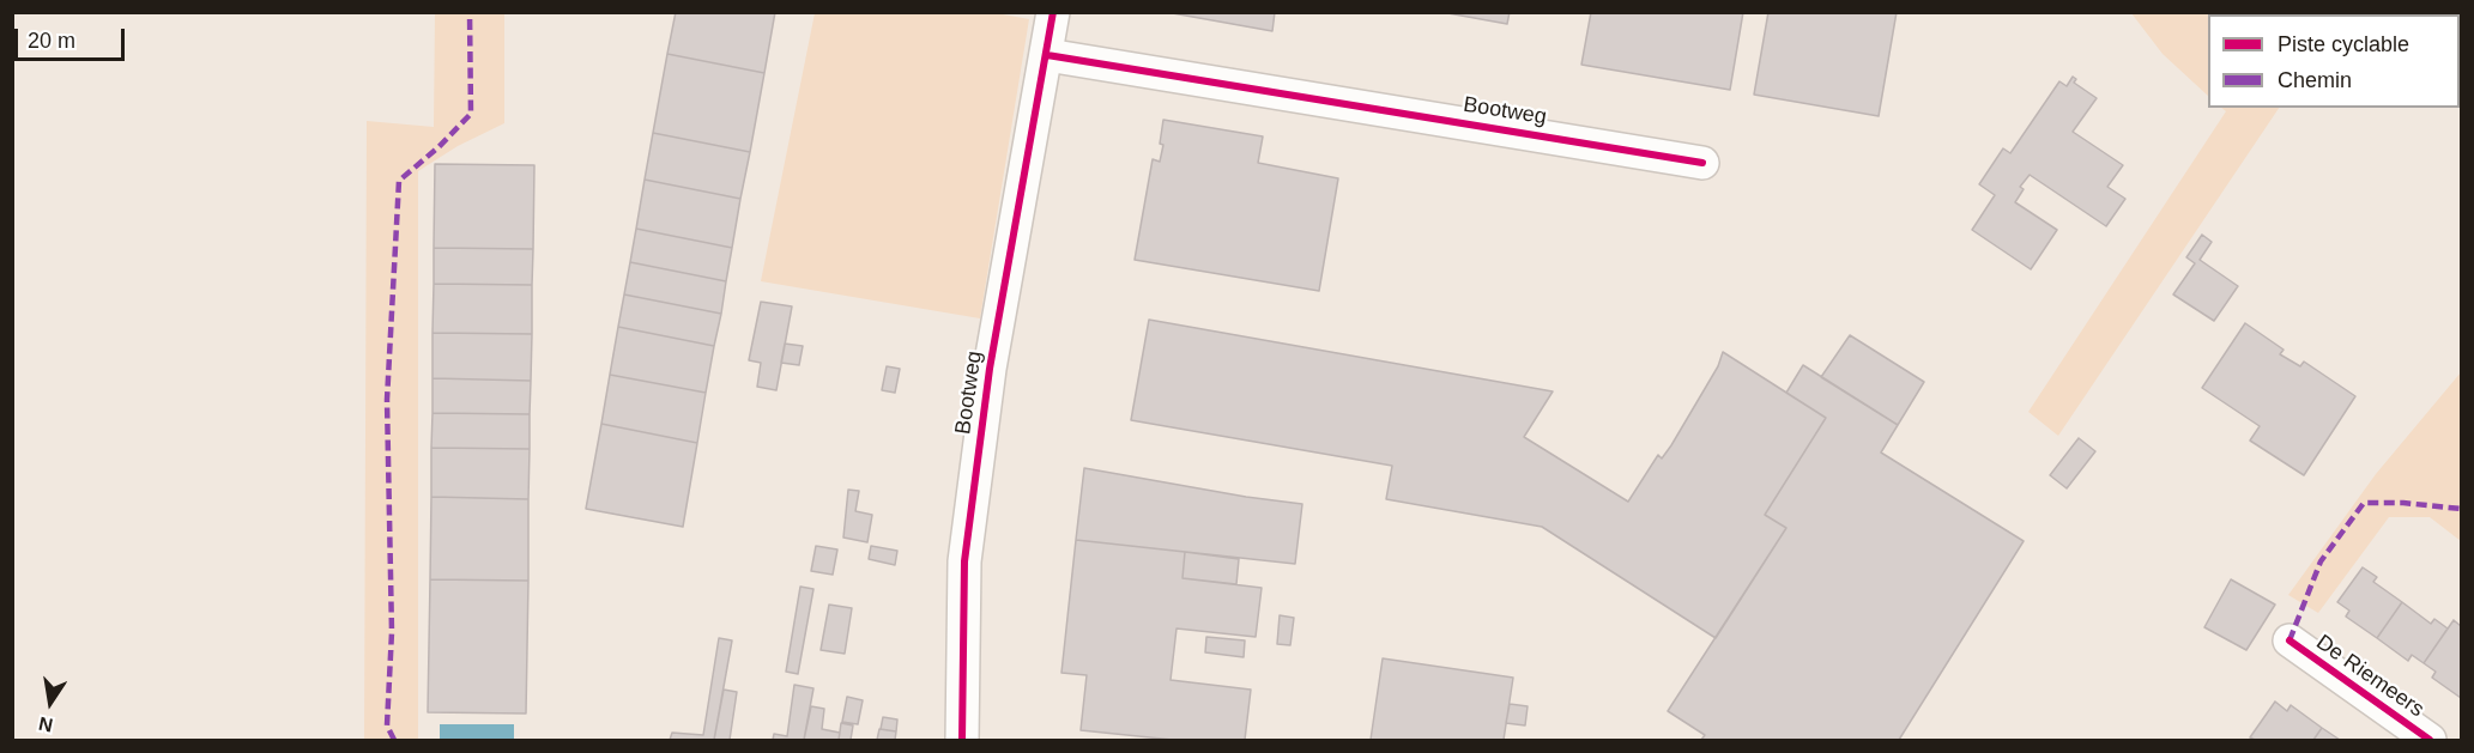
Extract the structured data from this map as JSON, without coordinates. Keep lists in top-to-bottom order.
{
  "streets": {
    "street": ["Bootweg", "De Riemeers"]
  },
  "legend": ["Piste cyclable", "Chemin"],
  "scale_bar": "20 m",
  "north": "bottom"
}
